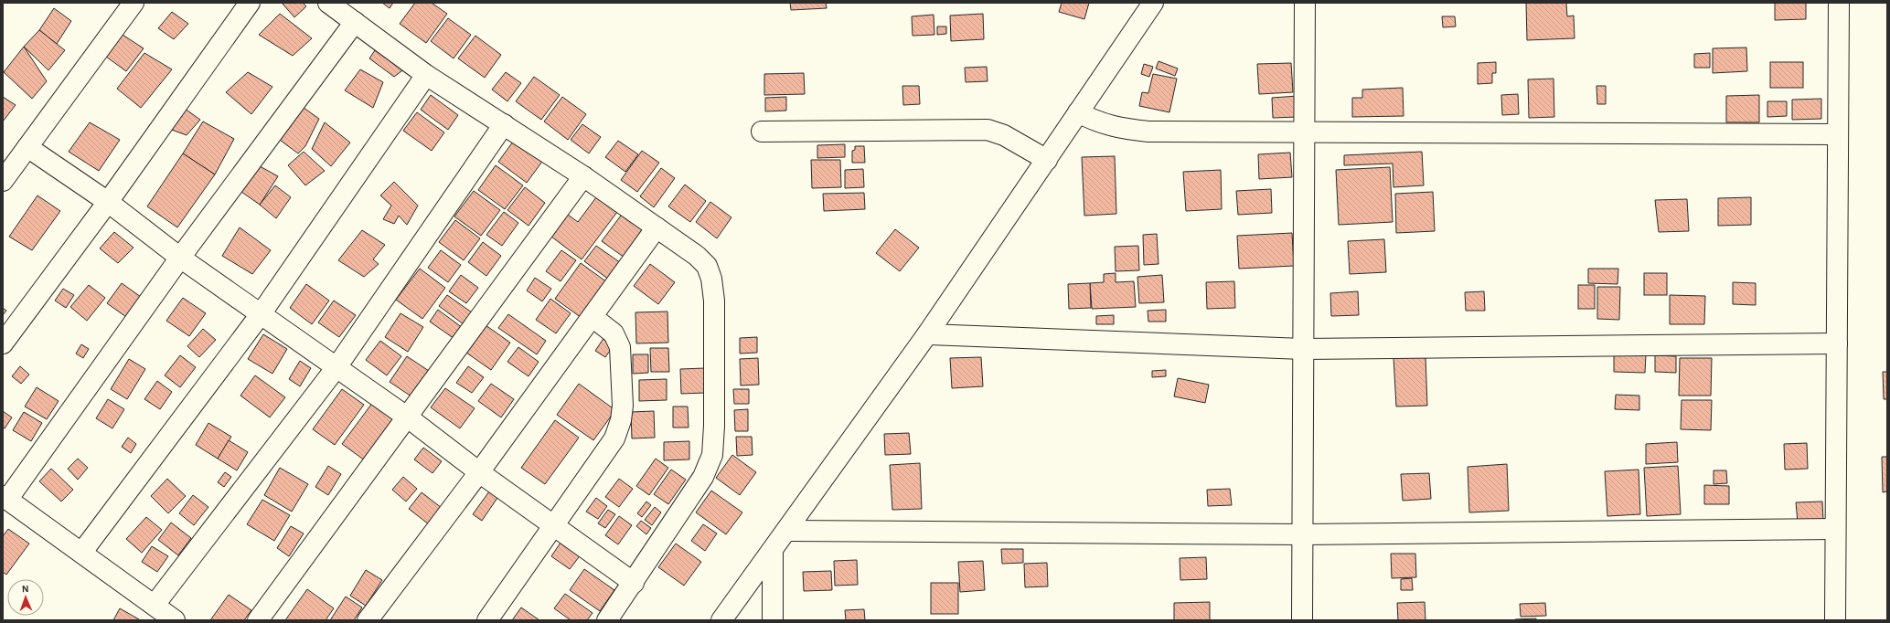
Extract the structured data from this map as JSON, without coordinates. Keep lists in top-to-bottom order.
{
  "north": "top"
}
